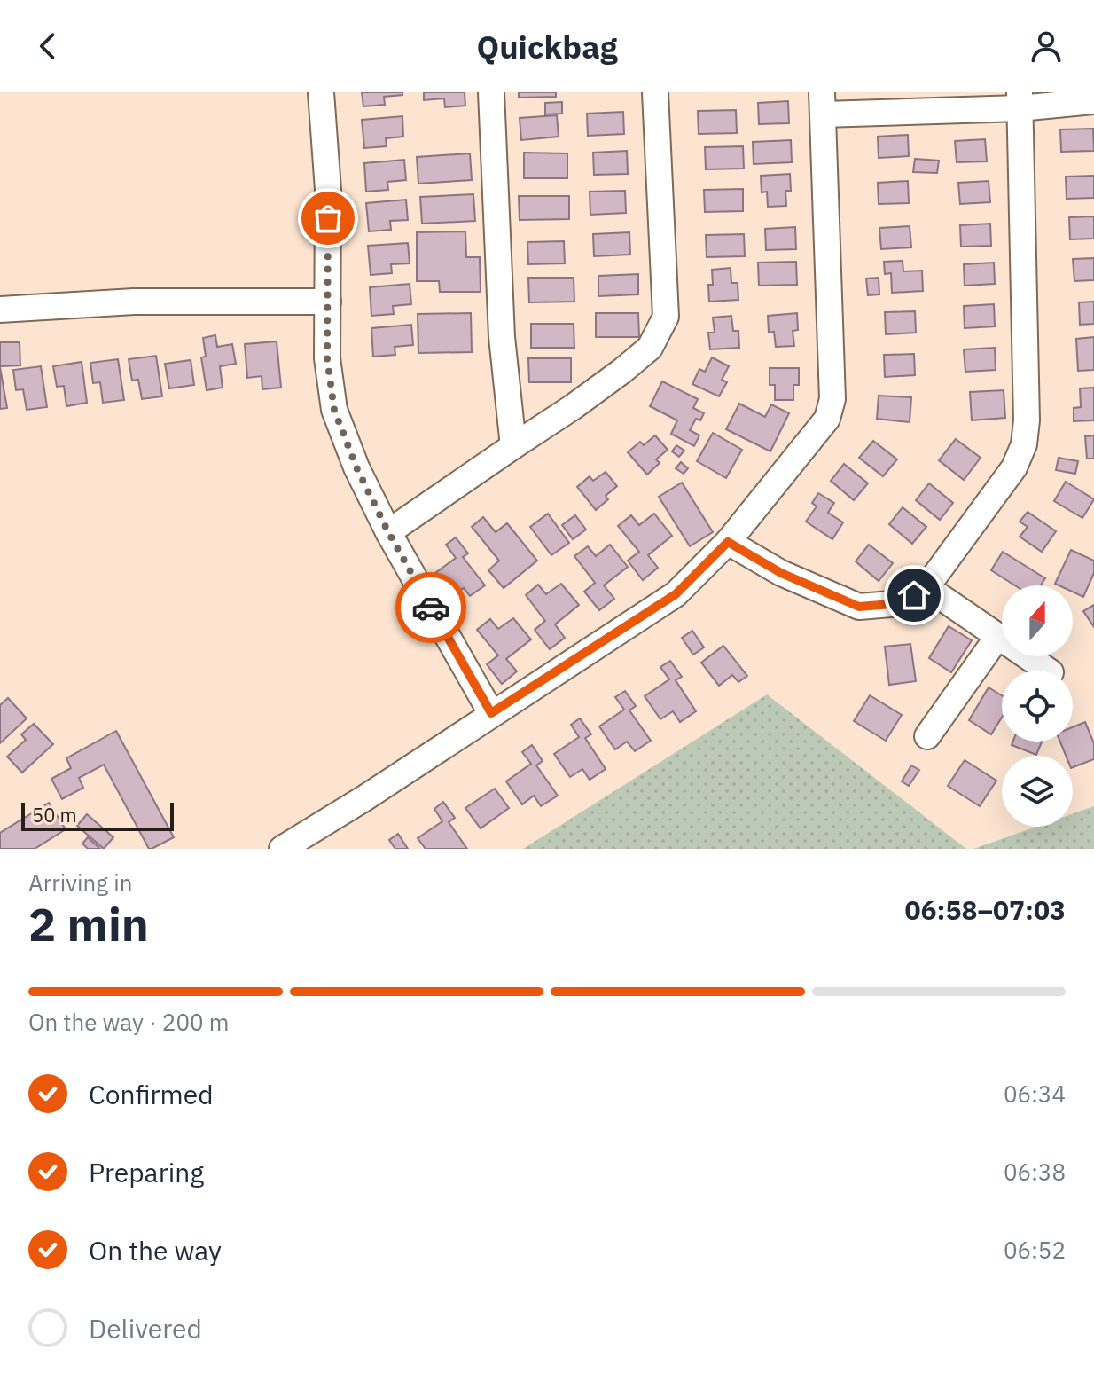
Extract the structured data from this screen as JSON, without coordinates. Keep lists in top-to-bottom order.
{
  "scale_bar": "50 m",
  "north": "top",
  "page": {
    "header": "Quickbag",
    "scale": "50 m",
    "heading": ["2 min", "Arriving in", "06:58–07:03"],
    "bar": "On the way · 200 m",
    "list": [
      ["Confirmed", "06:34"],
      ["Preparing", "06:38"],
      ["On the way", "06:52"],
      "Delivered"
    ]
  }
}
